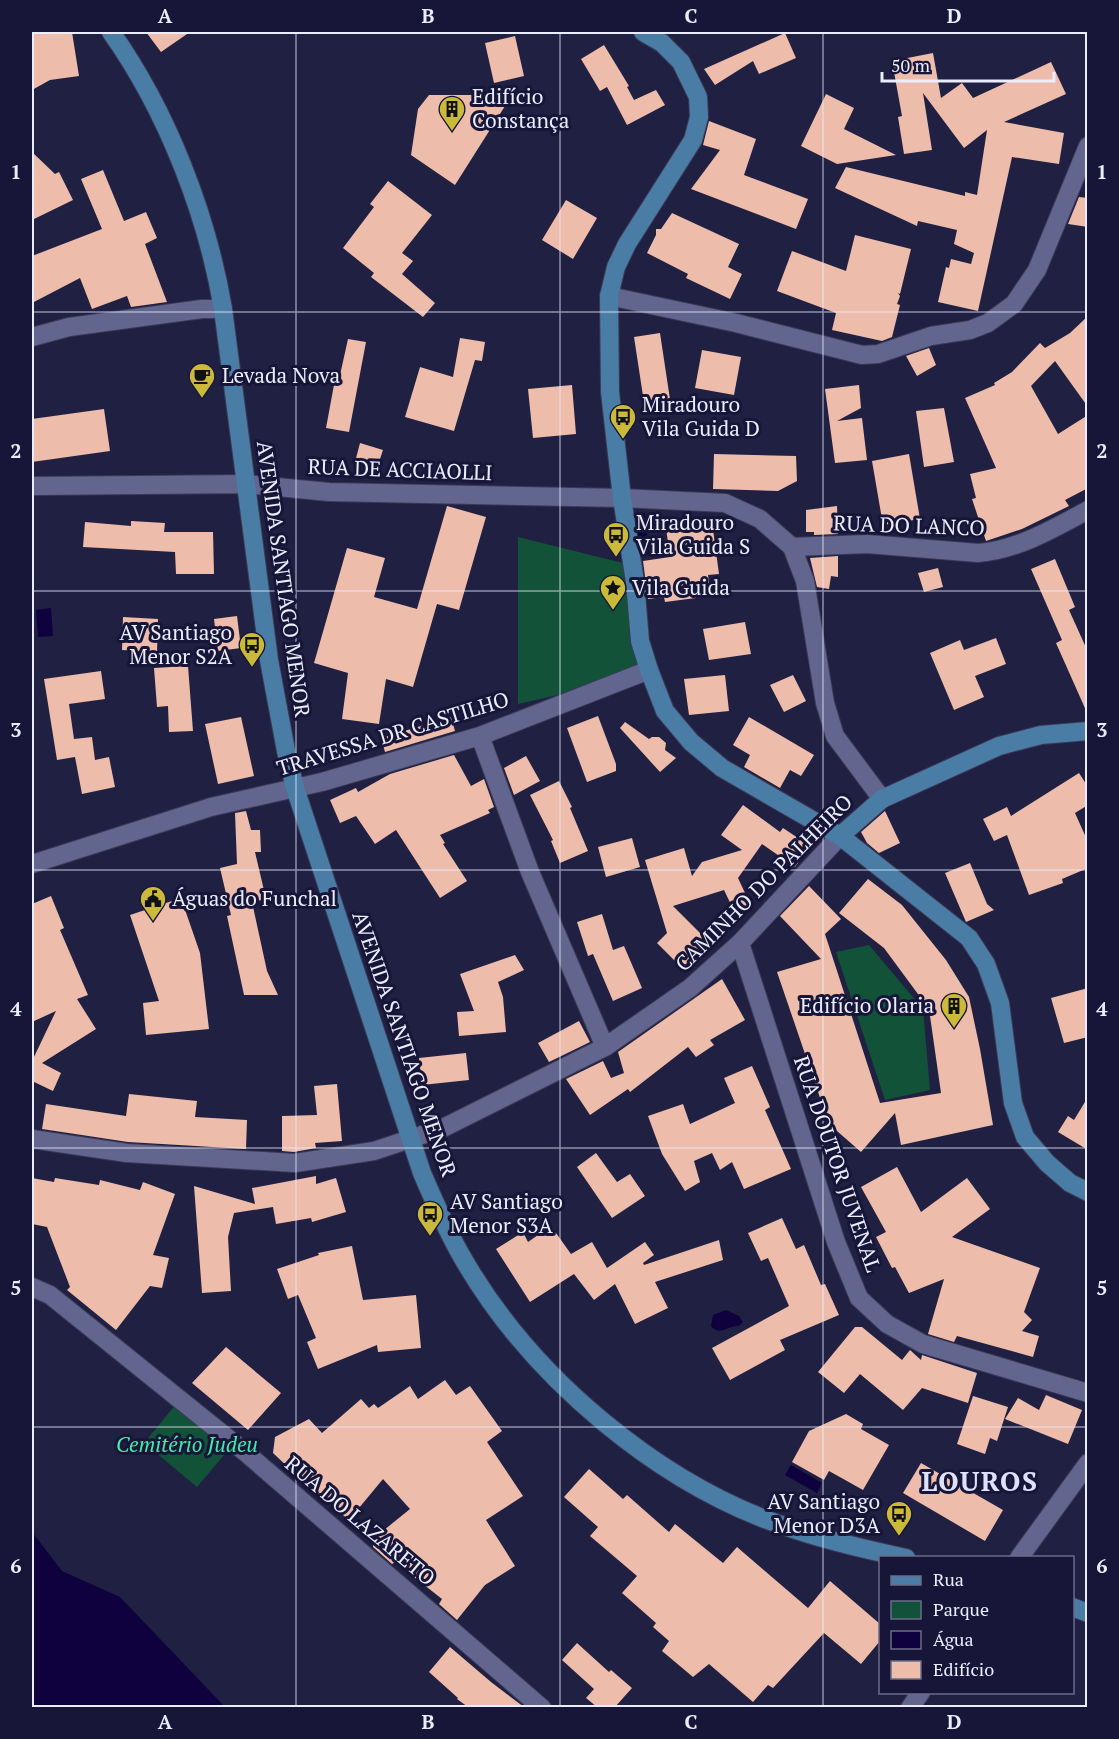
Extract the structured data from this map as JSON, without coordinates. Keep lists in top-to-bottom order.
{
  "streets": {
    "main road": ["AVENIDA SANTIAGO MENOR", "CAMINHO DO PALHEIRO"],
    "street": [
      "RUA DE ACCIAOLLI",
      "RUA DO LANCO",
      "TRAVESSA DR CASTILHO",
      "RUA DOUTOR JUVENAL",
      "RUA DO LAZARETO"
    ]
  },
  "crossings": [
    ["RUA DE ACCIAOLLI", "RUA DO LANCO"],
    ["RUA DE ACCIAOLLI", "AVENIDA SANTIAGO MENOR"],
    ["AVENIDA SANTIAGO MENOR", "TRAVESSA DR CASTILHO"],
    ["AVENIDA SANTIAGO MENOR", "CAMINHO DO PALHEIRO"],
    ["CAMINHO DO PALHEIRO", "RUA DOUTOR JUVENAL"]
  ],
  "districts": ["LOUROS"],
  "parks": ["Cemitério Judeu"],
  "places": {
    "building": ["Edifício Constança", "Edifício Olaria"],
    "cafe": ["Levada Nova"],
    "bus stop": [
      "Miradouro Vila Guida D",
      "Miradouro Vila Guida S",
      "AV Santiago Menor S2A",
      "AV Santiago Menor S3A",
      "AV Santiago Menor D3A"
    ],
    "place": ["Vila Guida"],
    "public building": ["Águas do Funchal"]
  },
  "legend": [
    "Rua",
    "Parque",
    "Água",
    "Edifício"
  ],
  "scale_bar": "50 m",
  "grid": {
    "columns": [
      "A",
      "B",
      "C",
      "D"
    ],
    "rows": [
      "1",
      "2",
      "3",
      "4",
      "5",
      "6"
    ]
  }
}
